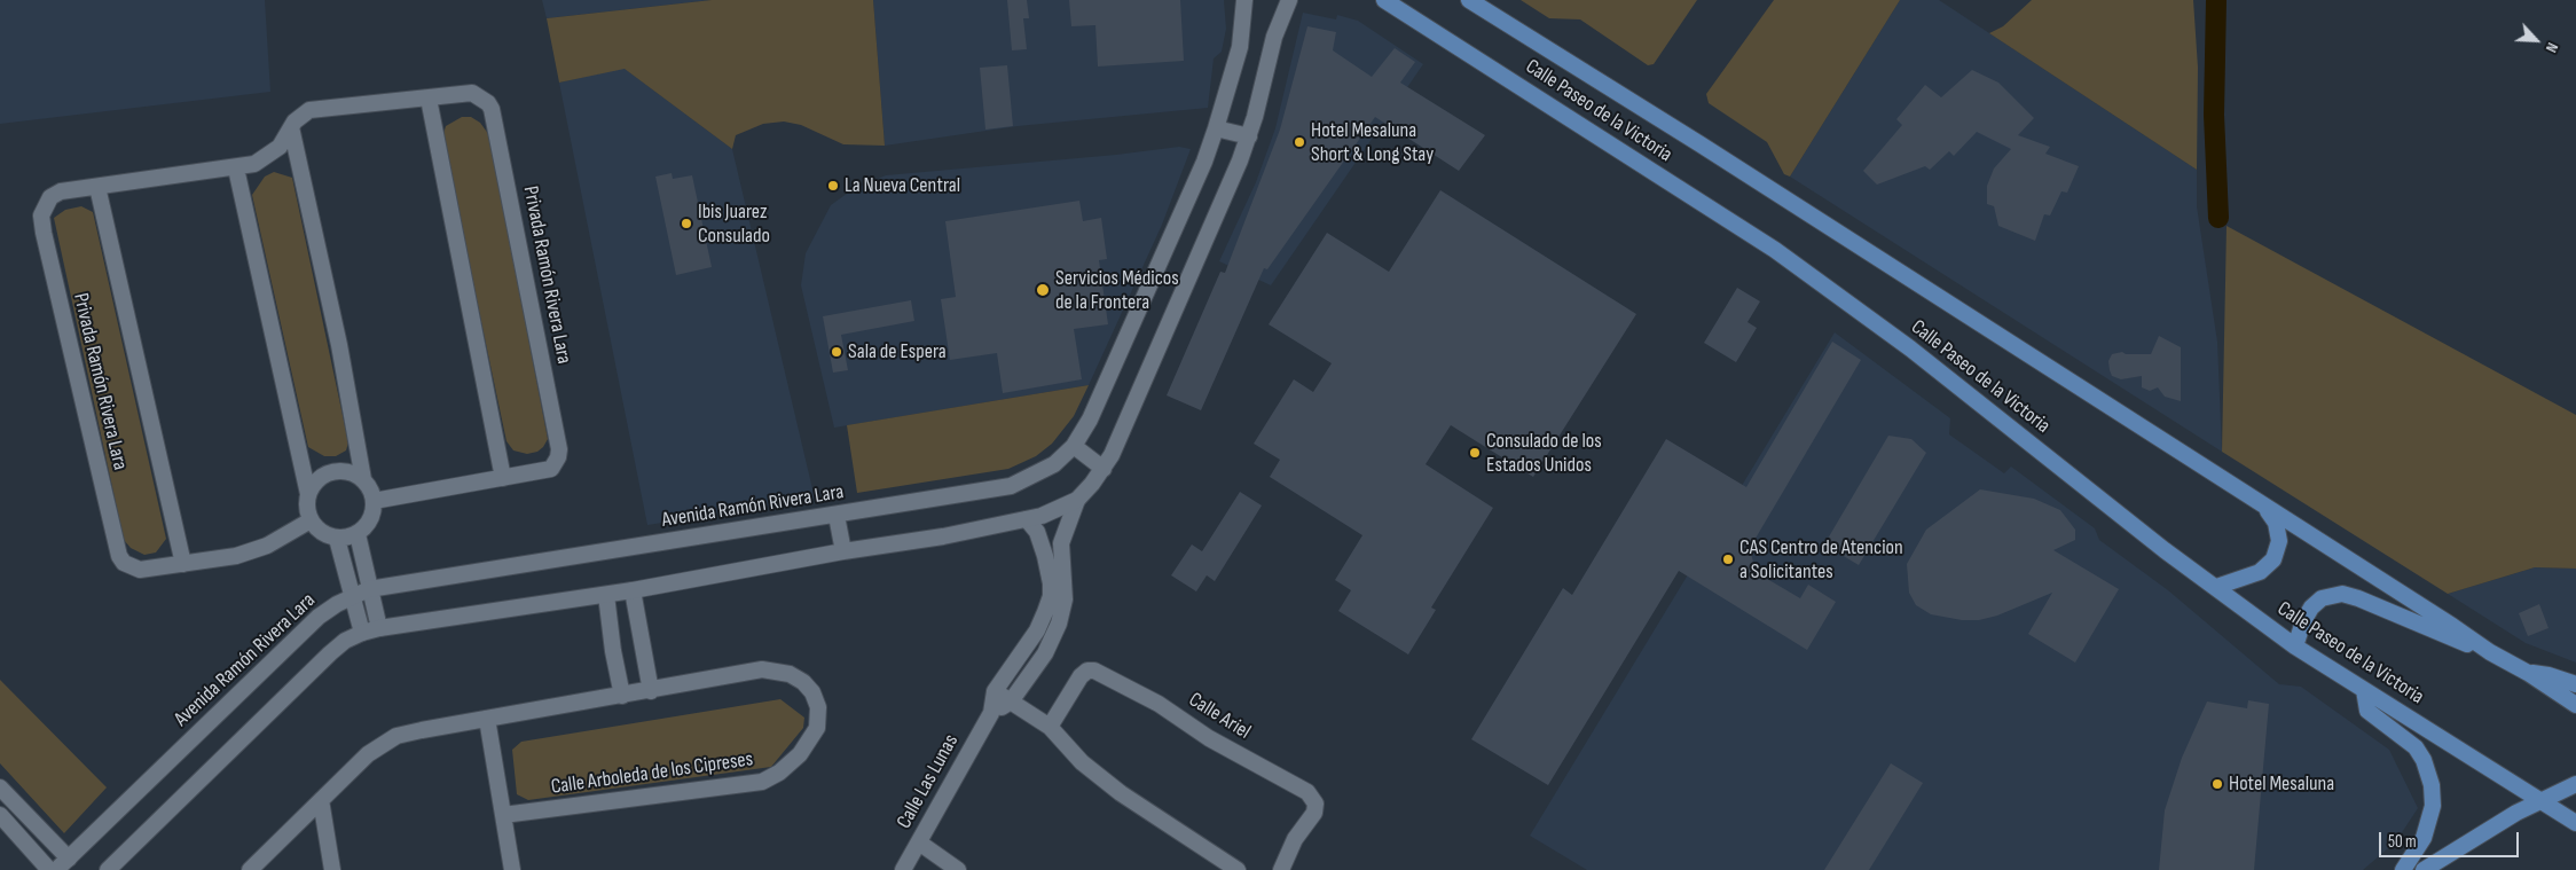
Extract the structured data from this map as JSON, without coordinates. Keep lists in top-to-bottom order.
{
  "streets": {
    "main road": ["Calle Paseo de la Victoria"],
    "street": [
      "Privada Ramón Rivera Lara",
      "Avenida Ramón Rivera Lara",
      "Calle Ariel",
      "Calle Arboleda de los Cipreses",
      "Calle Las Lunas"
    ]
  },
  "places": [
    "Hotel Mesaluna Short & Long Stay",
    "La Nueva Central",
    "Ibis Juarez Consulado",
    "Servicios Médicos de la Frontera",
    "Sala de Espera",
    "Consulado de los Estados Unidos",
    "CAS Centro de Atencion a Solicitantes",
    "Hotel Mesaluna"
  ],
  "scale_bar": "50 m",
  "north": "bottom right"
}
